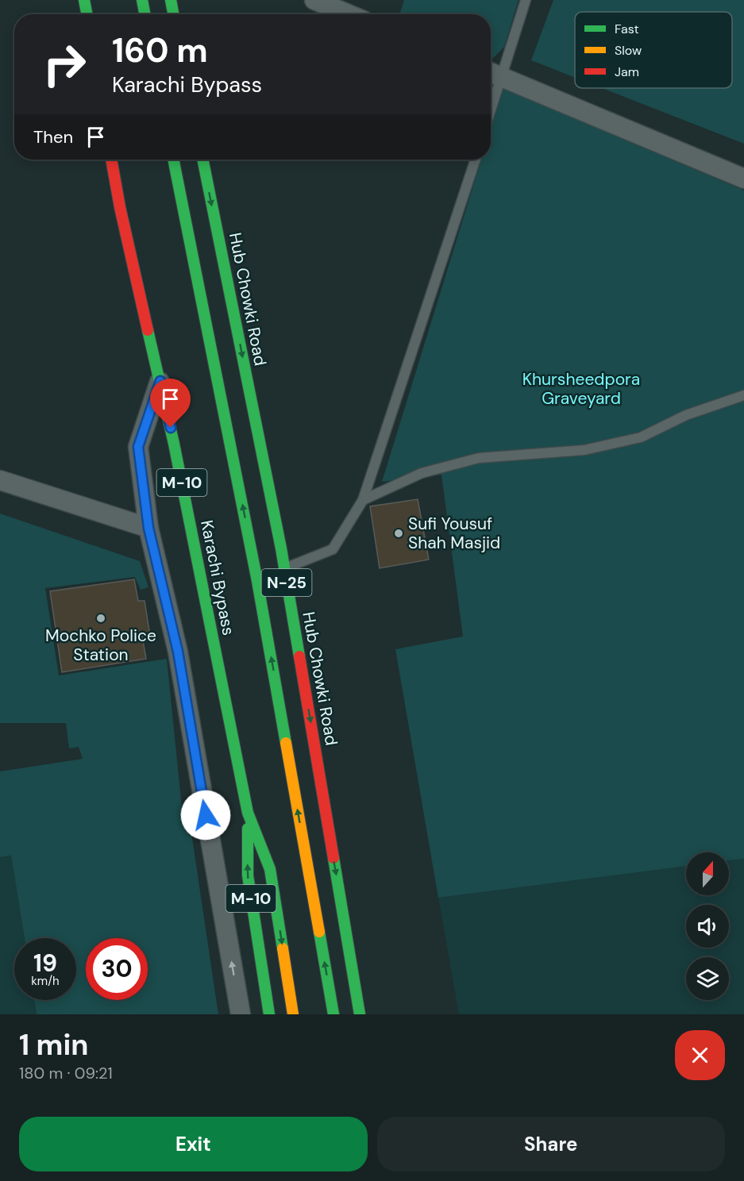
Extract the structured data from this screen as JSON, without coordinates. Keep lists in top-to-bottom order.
{
  "streets": {
    "highway": [
      "Hub Chowki Road",
      "M-10",
      "Karachi Bypass",
      "N-25"
    ]
  },
  "parks": ["Khursheedpora Graveyard"],
  "places": ["Sufi Yousuf Shah Masjid", "Mochko Police Station"],
  "legend": ["Fast", "Slow", "Jam"],
  "north": "top",
  "page": {
    "turn": ["160 m", "Karachi Bypass"],
    "then": "Then",
    "speed": "19 km/h",
    "limit": "30",
    "heading": ["1 min", "180 m · 09:21"],
    "buttons": ["Exit", "Share"]
  }
}
